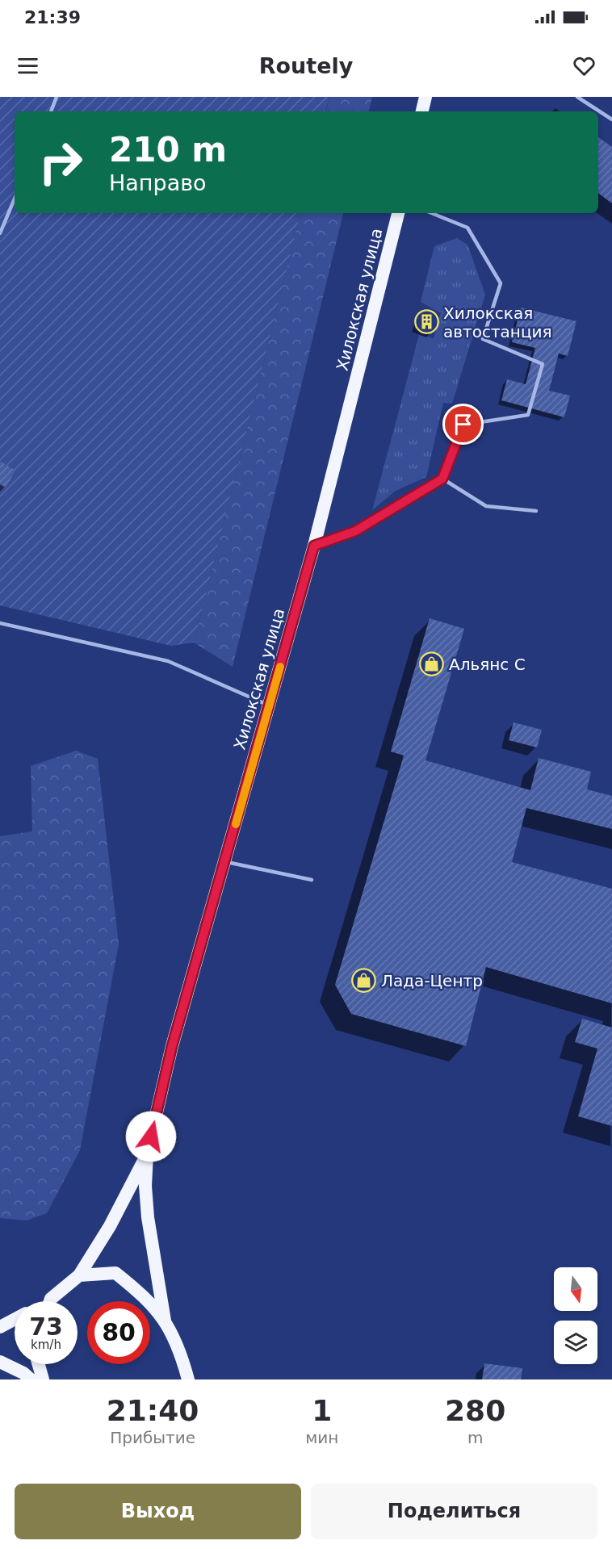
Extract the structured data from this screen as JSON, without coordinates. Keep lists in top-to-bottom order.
{
  "streets": {
    "highway": ["Хилокская улица"]
  },
  "places": {
    "building": ["Хилокская автостанция"],
    "shop": ["Альянс С", "Лада-Центр"]
  },
  "north": "bottom",
  "page": {
    "status": "21:39",
    "header": "Routely",
    "turn": ["210 m", "Направо"],
    "speed": "73 km/h",
    "limit": "80",
    "eta": [
      "21:40",
      "Прибытие",
      "1",
      "мин",
      "280",
      "m"
    ],
    "buttons": ["Выход", "Поделиться"]
  }
}
